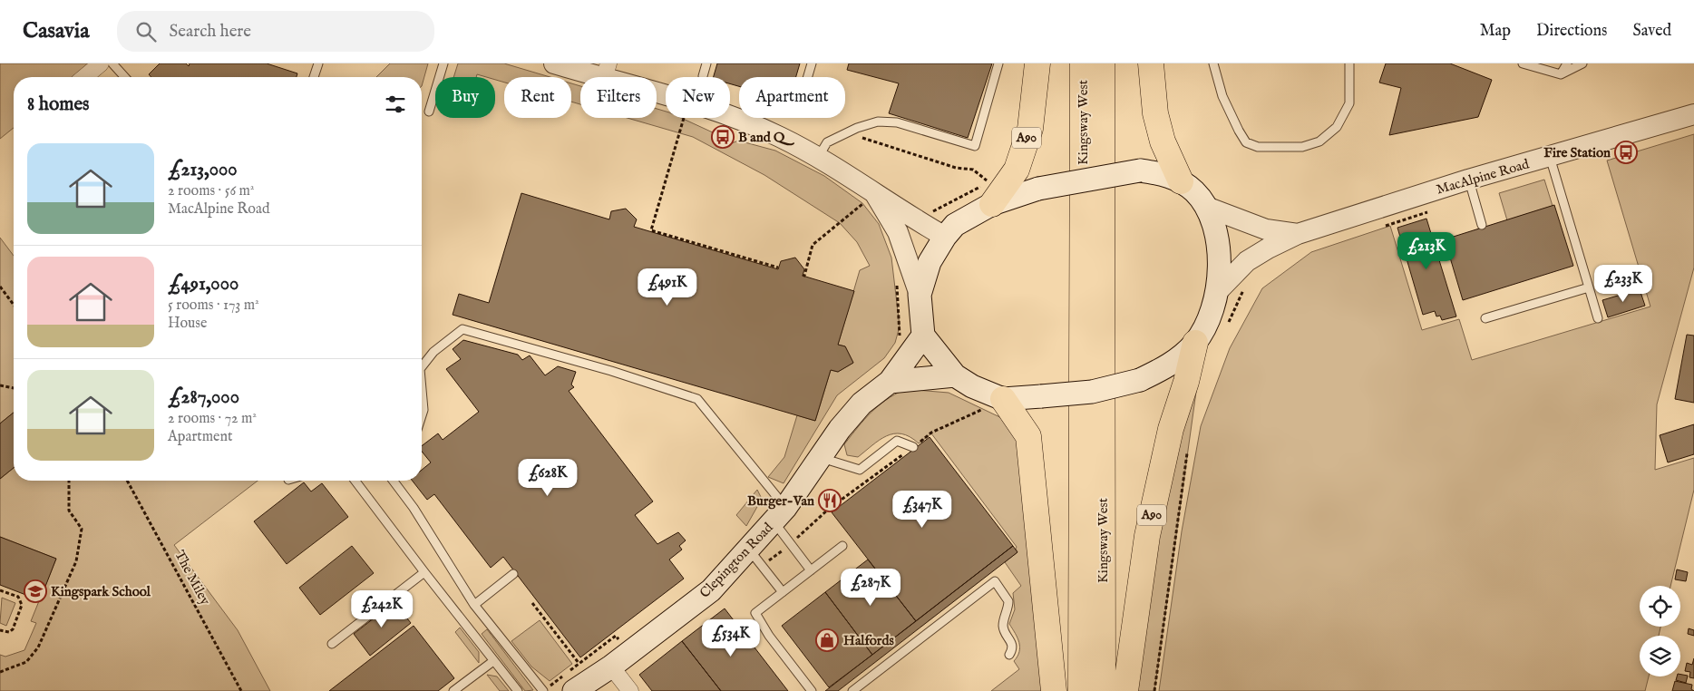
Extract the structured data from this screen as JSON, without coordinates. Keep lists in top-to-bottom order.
{
  "streets": {
    "highway": ["Kingsway West", "A90"],
    "main road": ["Clepington Road"],
    "street": ["MacAlpine Road"],
    "path": ["The Miley"]
  },
  "crossings": [
    ["Kingsway West", "A90"],
    ["Kingsway West", "MacAlpine Road"],
    ["Kingsway West", "Clepington Road"]
  ],
  "places": {
    "bus stop": ["B and Q", "Fire Station"],
    "restaurant": ["Burger-Van"],
    "school or university": ["Kingspark School"],
    "shop": ["Halfords"]
  },
  "page": {
    "header": "Casavia",
    "search": "Search here",
    "nav": ["Map", "Directions", "Saved"],
    "chip": [
      "Buy",
      "Rent",
      "Filters",
      "New",
      "Apartment"
    ],
    "heading": "8 homes",
    "list": [
      {
        "name": "£213,000",
        "note": "2 rooms · 56 m² · MacAlpine Road"
      },
      {
        "name": "£491,000",
        "note": "5 rooms · 173 m² · House"
      },
      {
        "name": "£287,000",
        "note": "2 rooms · 72 m² · Apartment"
      }
    ],
    "price": [
      "£213K",
      "£233K",
      "£491K",
      "£628K",
      "£347K",
      "£287K",
      "£242K",
      "£534K"
    ]
  }
}
